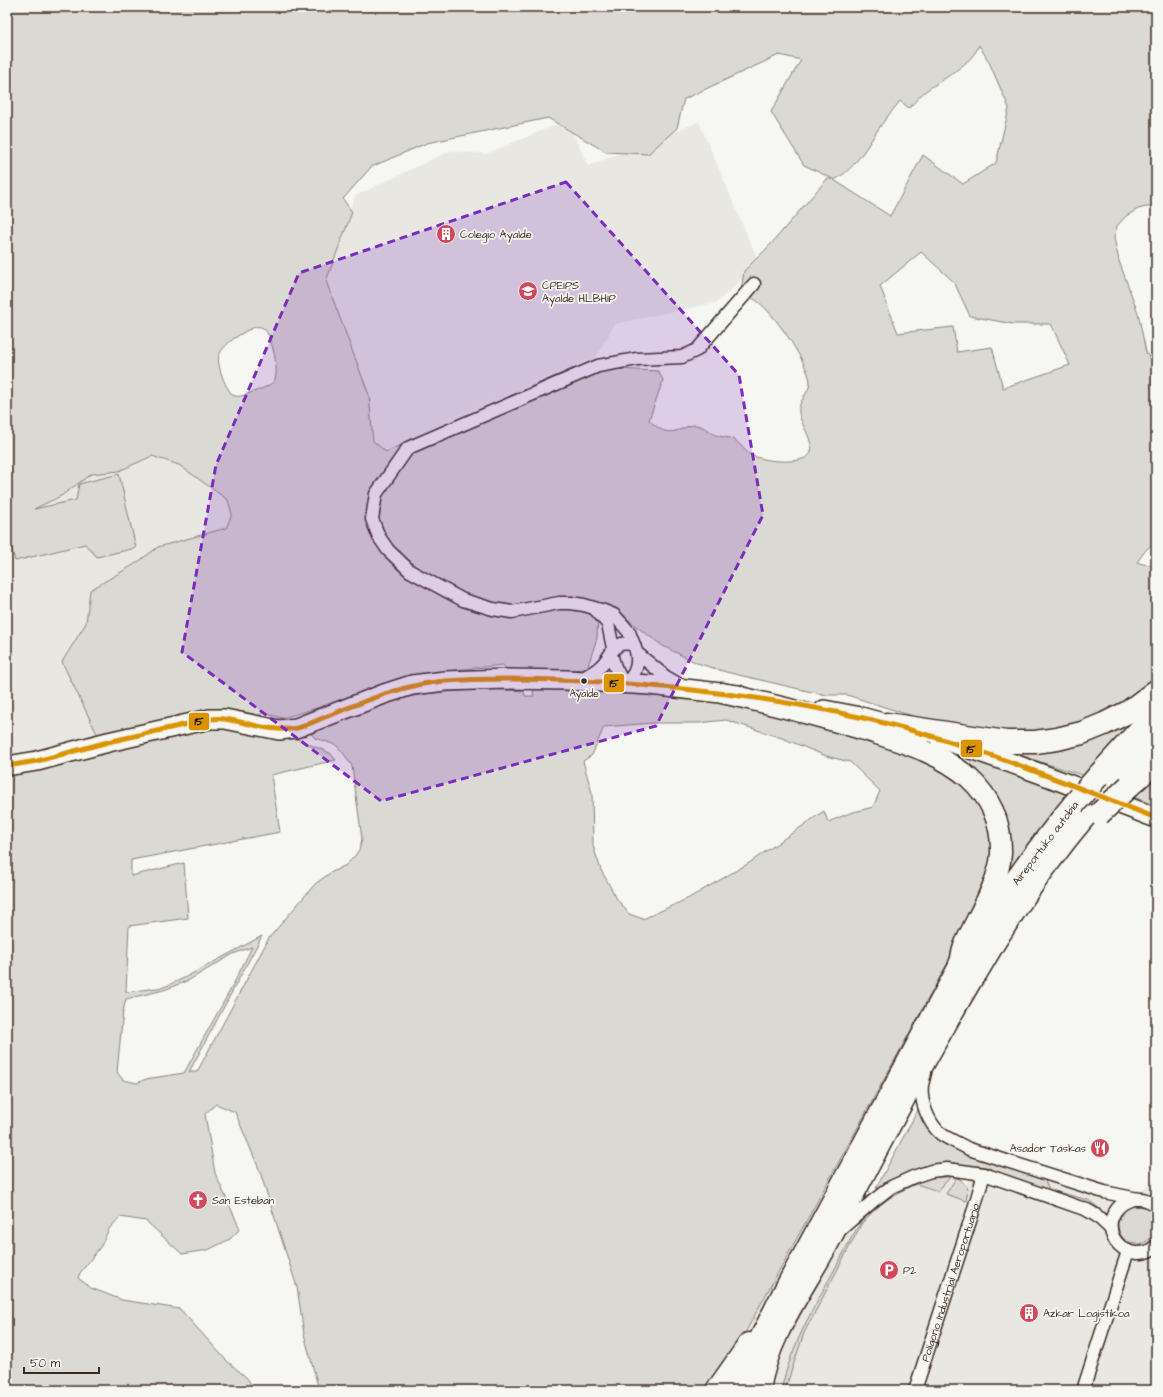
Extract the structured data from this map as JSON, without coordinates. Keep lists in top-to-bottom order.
{
  "streets": {
    "highway": ["Aireportuko autobia"],
    "street": ["Polígono Industrial Aeroportuario"]
  },
  "places": {
    "building": ["Colegio Ayalde", "Azkar Logistikoa"],
    "school or university": ["CPEIPS Ayalde HLBHIP"],
    "other": ["Ayalde"],
    "restaurant": ["Asador Taskas"],
    "church": ["San Esteban"],
    "parking": ["P2"]
  },
  "lines": ["transit line 15"],
  "scale_bar": "50 m"
}
